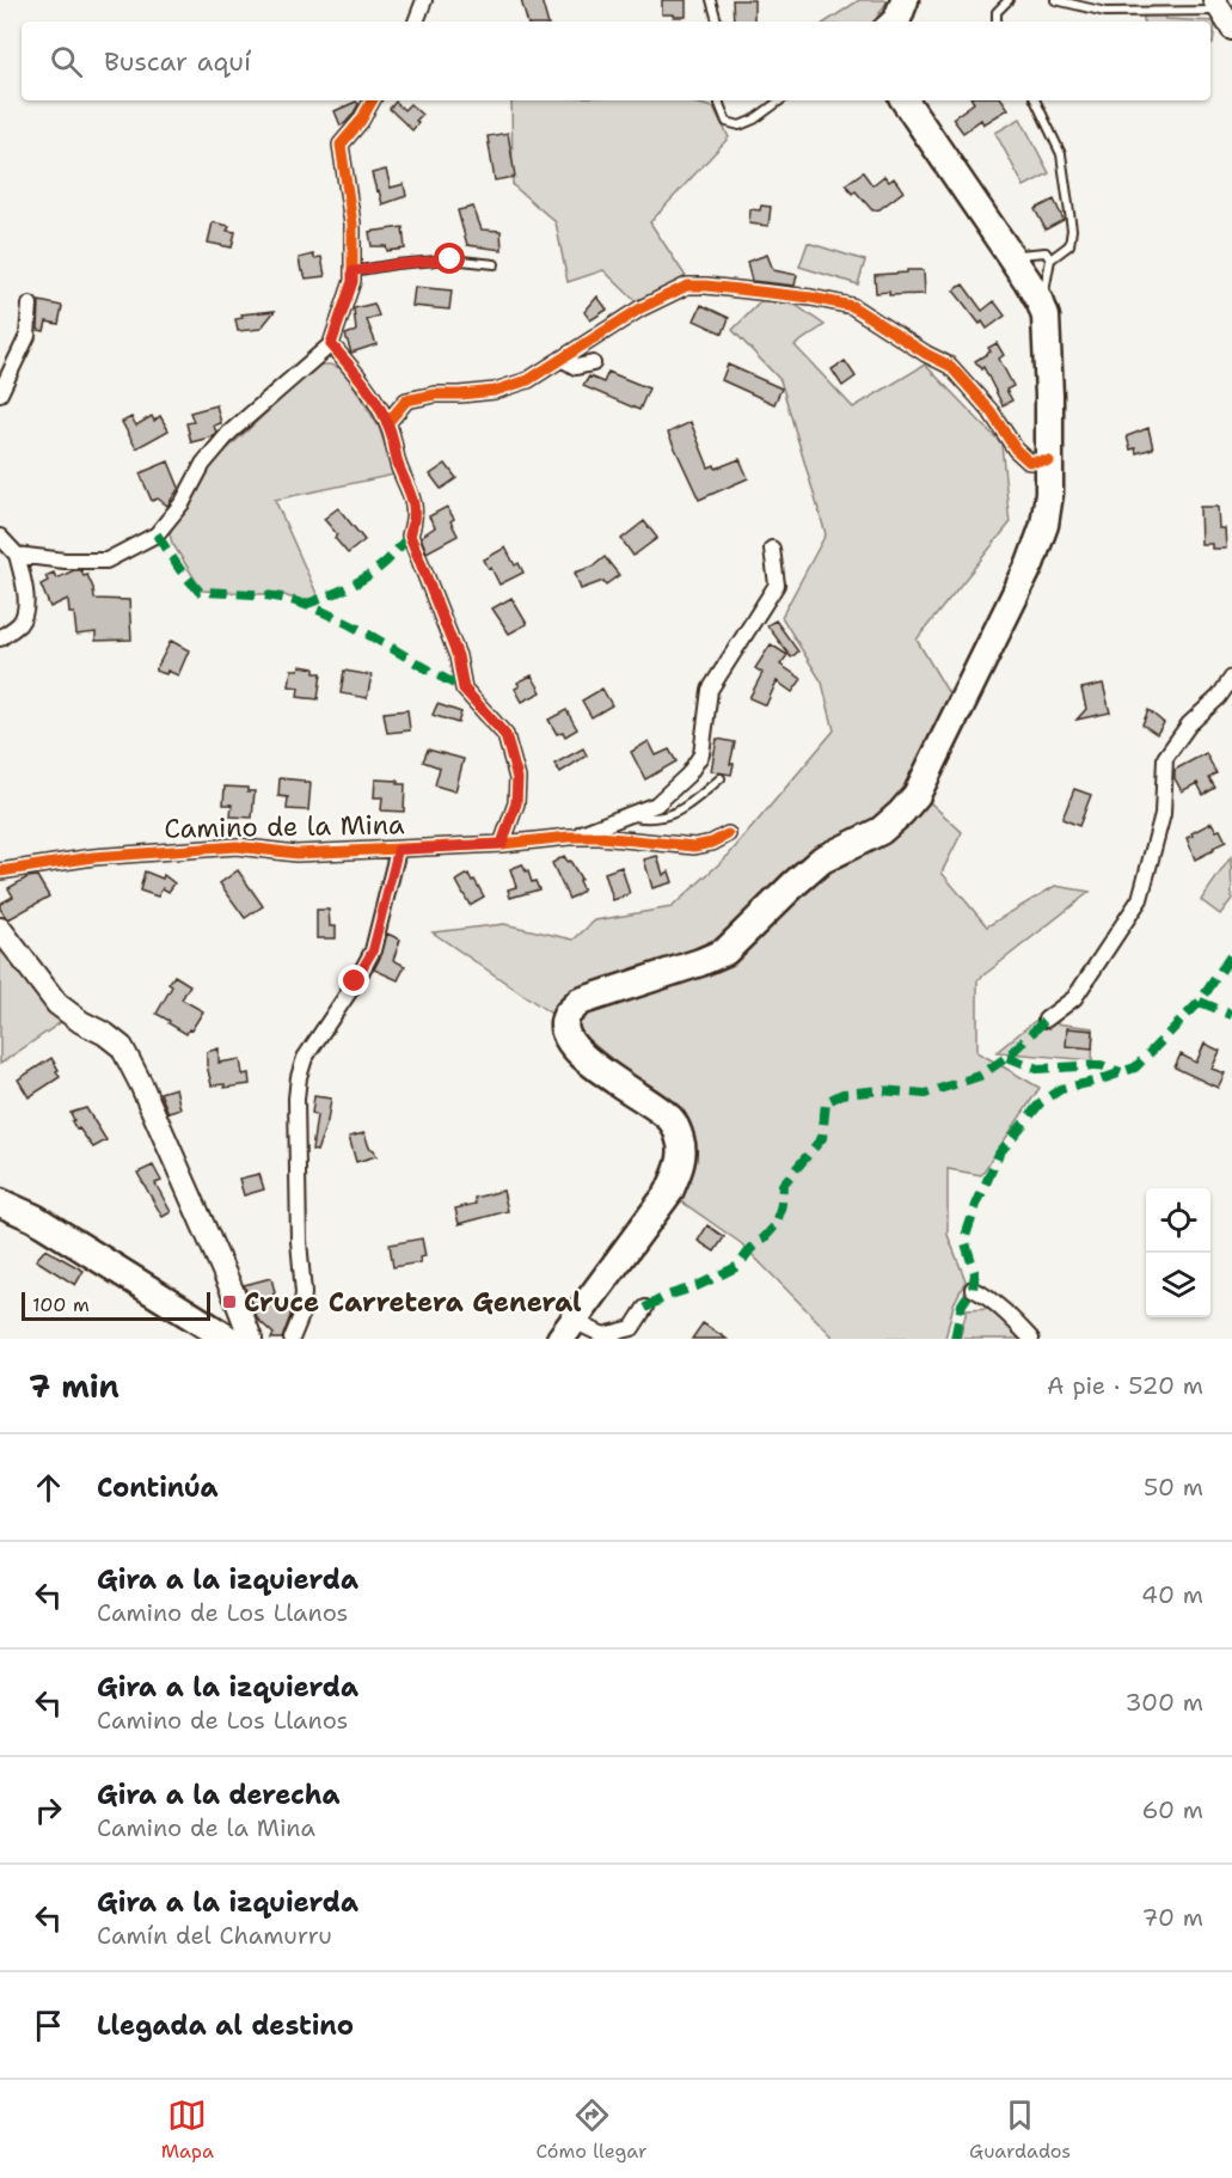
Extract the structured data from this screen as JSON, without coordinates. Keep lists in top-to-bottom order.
{
  "streets": {
    "street": ["Camino de la Mina"]
  },
  "places": {
    "transit": ["Cruce Carretera General"]
  },
  "scale_bar": "100 m",
  "page": {
    "search": "Buscar aquí",
    "scale": "100 m",
    "heading": ["7 min", "A pie · 520 m"],
    "list": [
      ["Continúa", "50 m"],
      ["Gira a la izquierda", "Camino de Los Llanos", "40 m"],
      ["Gira a la izquierda", "Camino de Los Llanos", "300 m"],
      ["Gira a la derecha", "Camino de la Mina", "60 m"],
      ["Gira a la izquierda", "Camín del Chamurru", "70 m"],
      "Llegada al destino"
    ],
    "nav": ["Mapa", "Cómo llegar", "Guardados"]
  }
}
